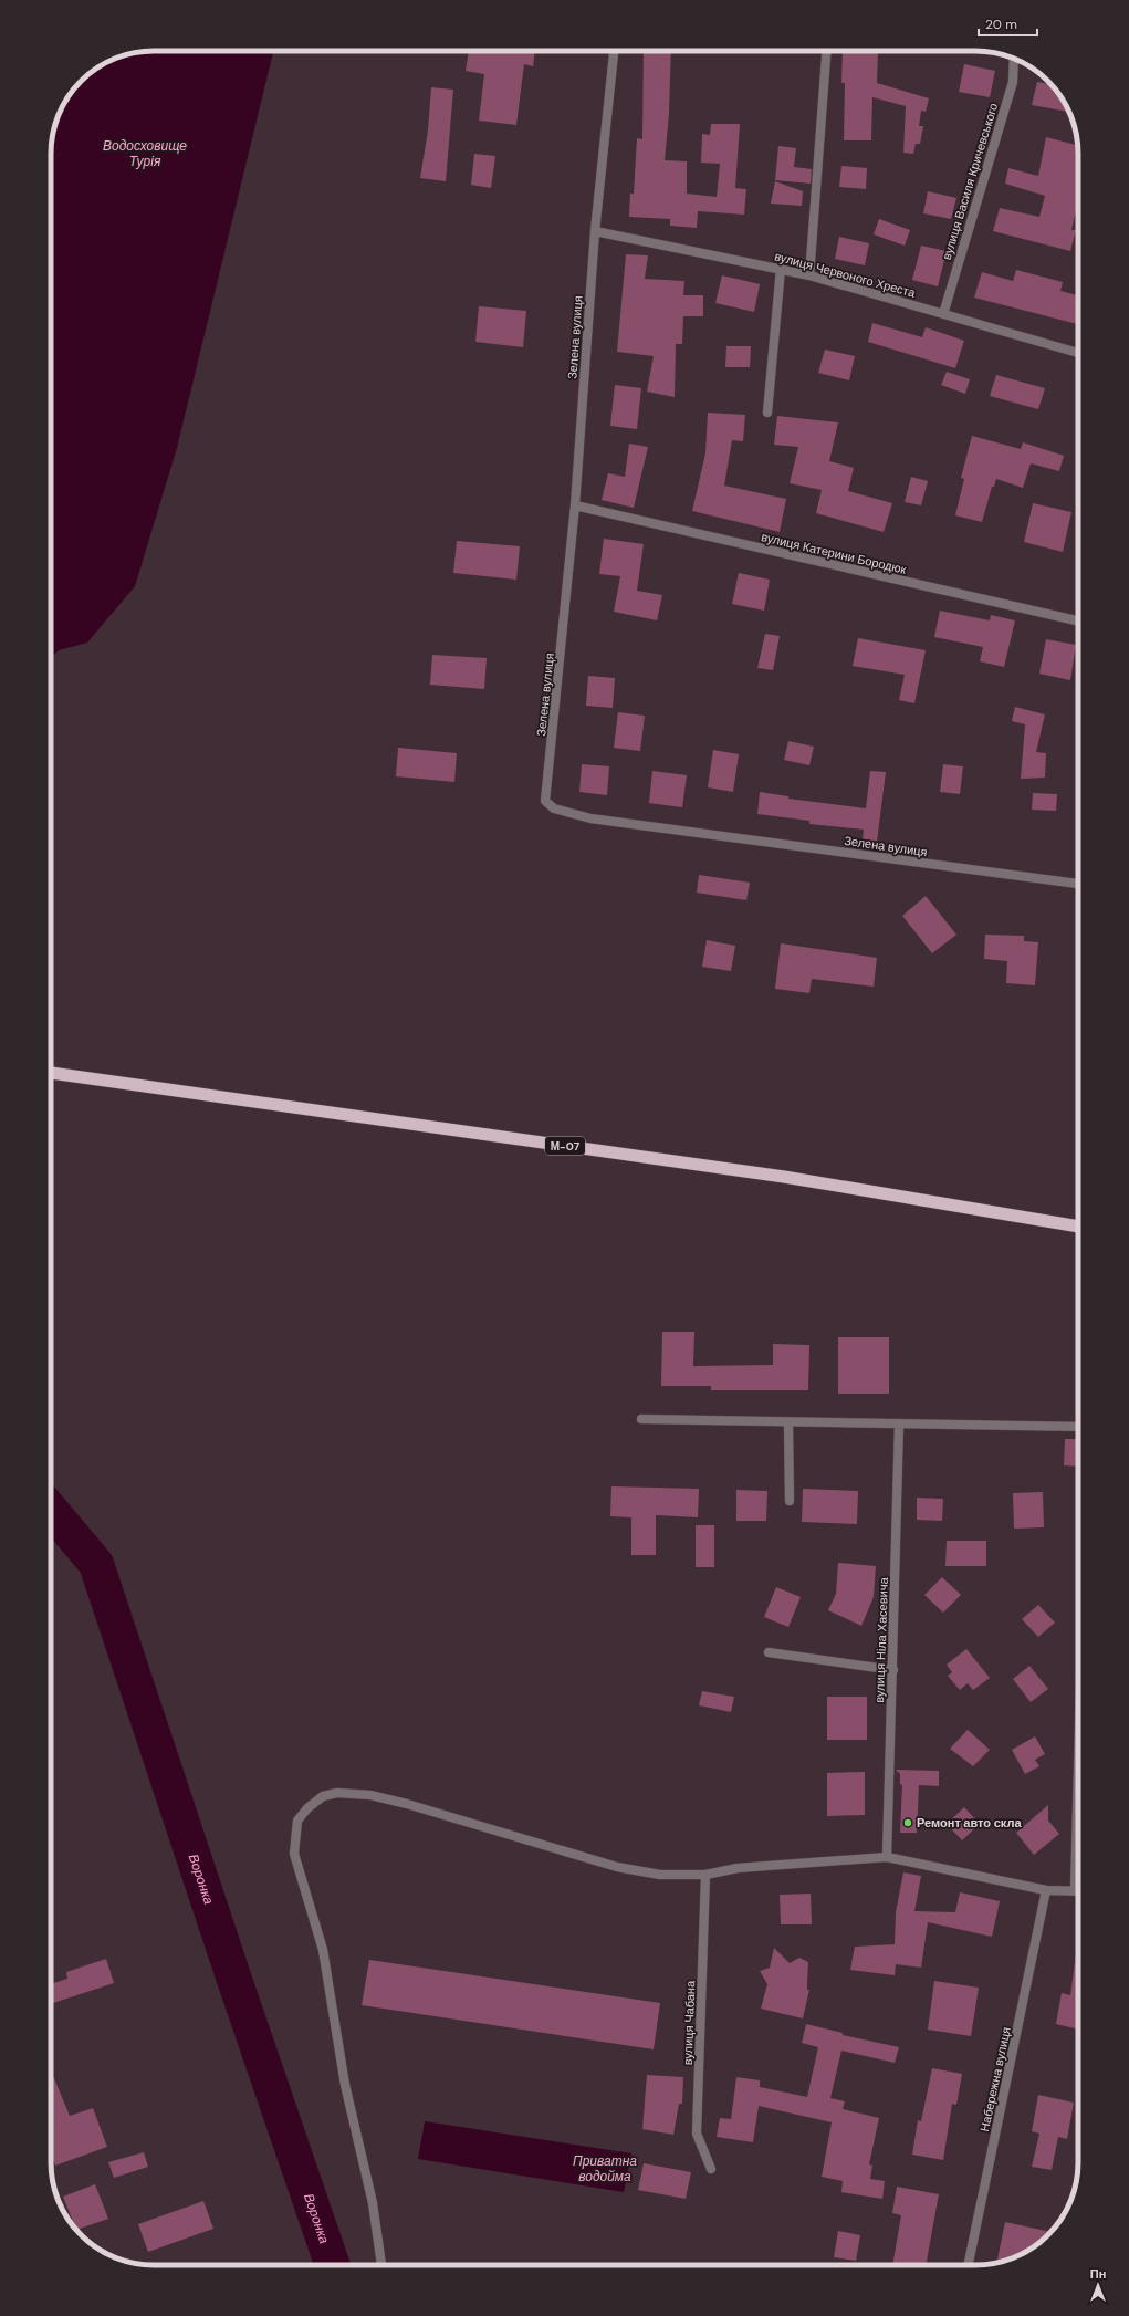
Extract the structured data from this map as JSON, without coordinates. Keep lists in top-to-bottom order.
{
  "streets": {
    "highway": ["М-07"],
    "street": [
      "вулиця Василя Кричевського",
      "вулиця Червоного Хреста",
      "Зелена вулиця",
      "вулиця Катерини Бородюк",
      "вулиця Ніла Хасевича",
      "вулиця Чабана",
      "Набережна вулиця"
    ]
  },
  "crossings": [
    ["вулиця Василя Кричевського", "вулиця Червоного Хреста"],
    ["вулиця Червоного Хреста", "Зелена вулиця"],
    ["Зелена вулиця", "вулиця Катерини Бородюк"]
  ],
  "water": ["Водосховище Турія", "Воронка", "Приватна водойма"],
  "places": ["Ремонт авто скла"],
  "scale_bar": "20 m",
  "north": "top"
}
